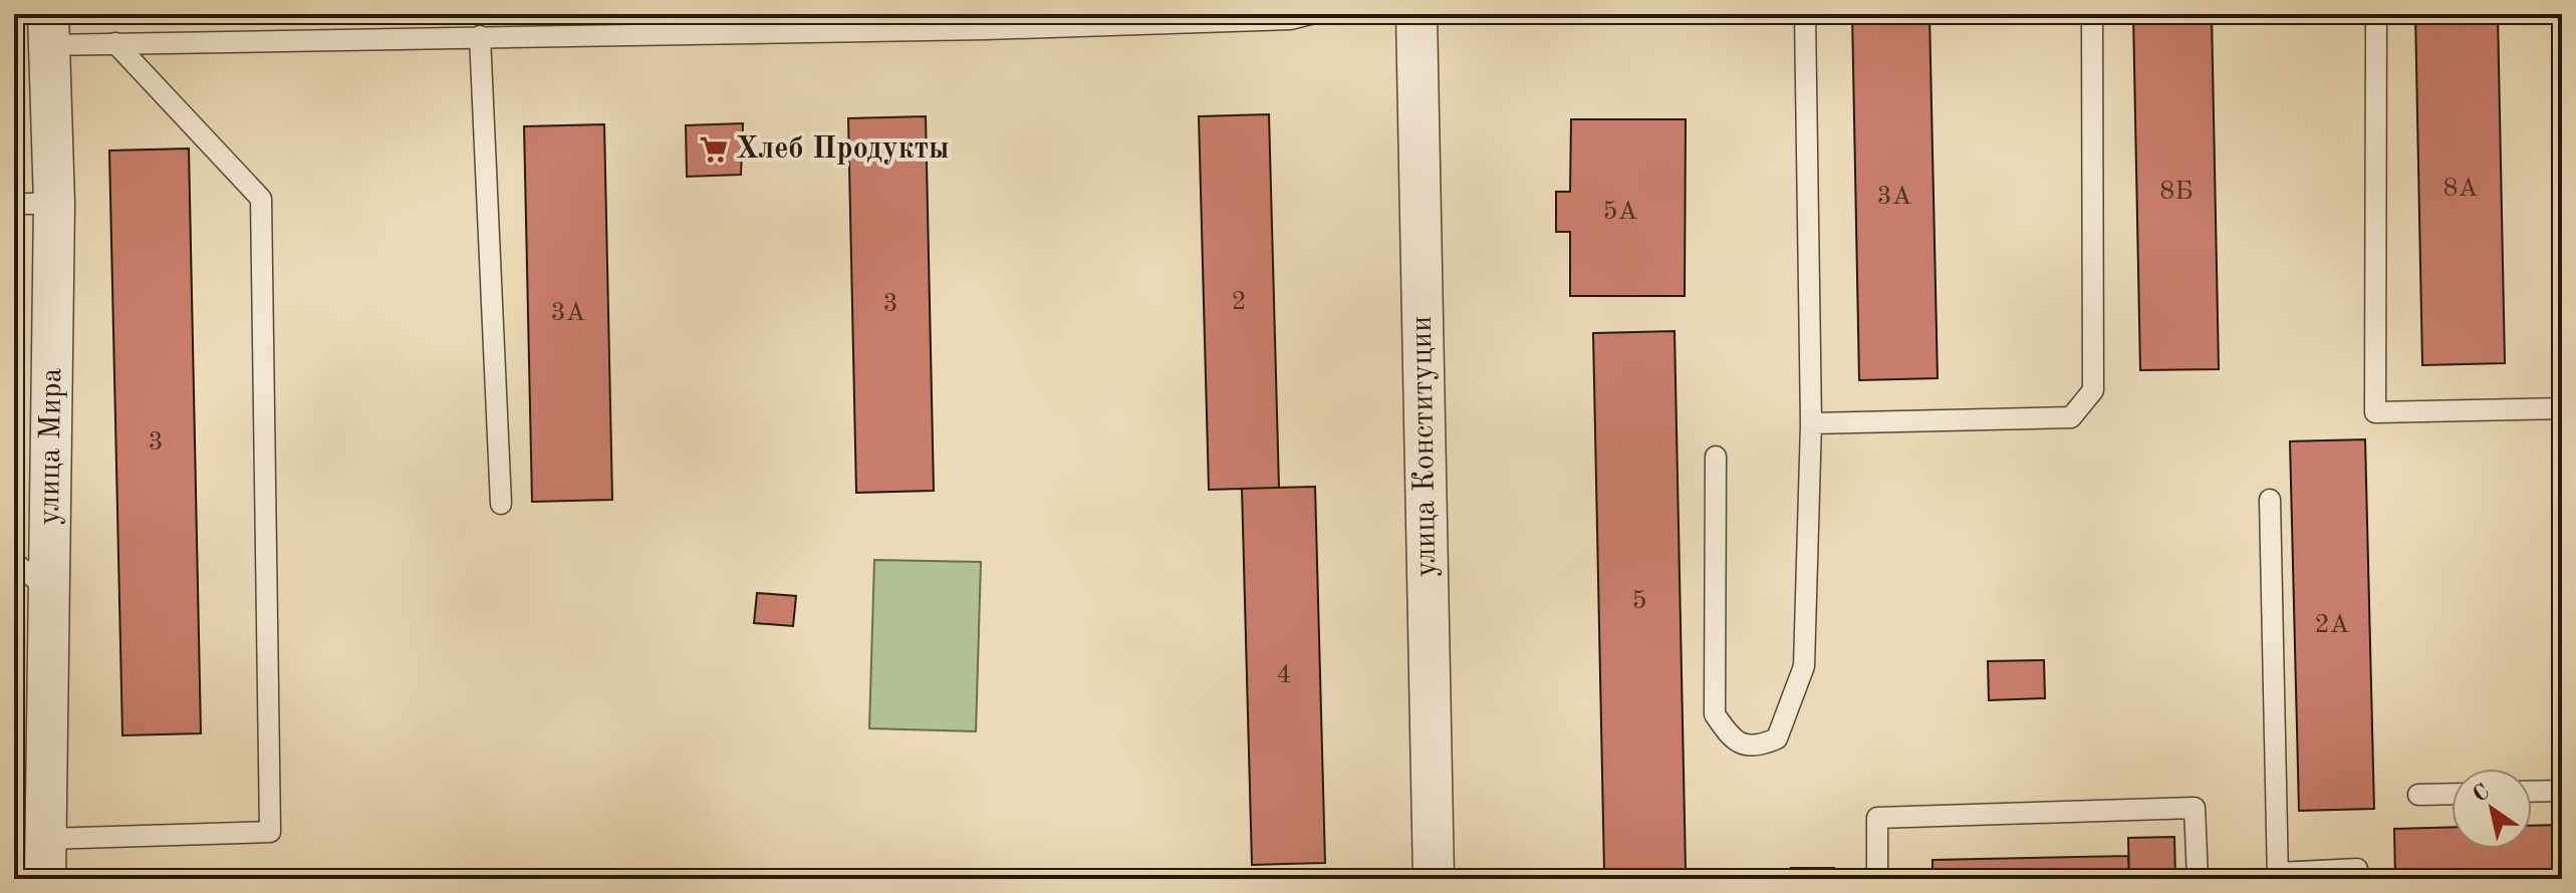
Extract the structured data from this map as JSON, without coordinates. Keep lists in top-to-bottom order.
{
  "streets": {
    "street": ["улица Мира", "улица Конституции"]
  },
  "places": {
    "supermarket": ["Хлеб Продукты"]
  },
  "house_numbers": [
    "8А",
    "8Б",
    "3А",
    "5А",
    "2",
    "3",
    "3А",
    "3",
    "5",
    "2А",
    "4"
  ],
  "north": "top left"
}
